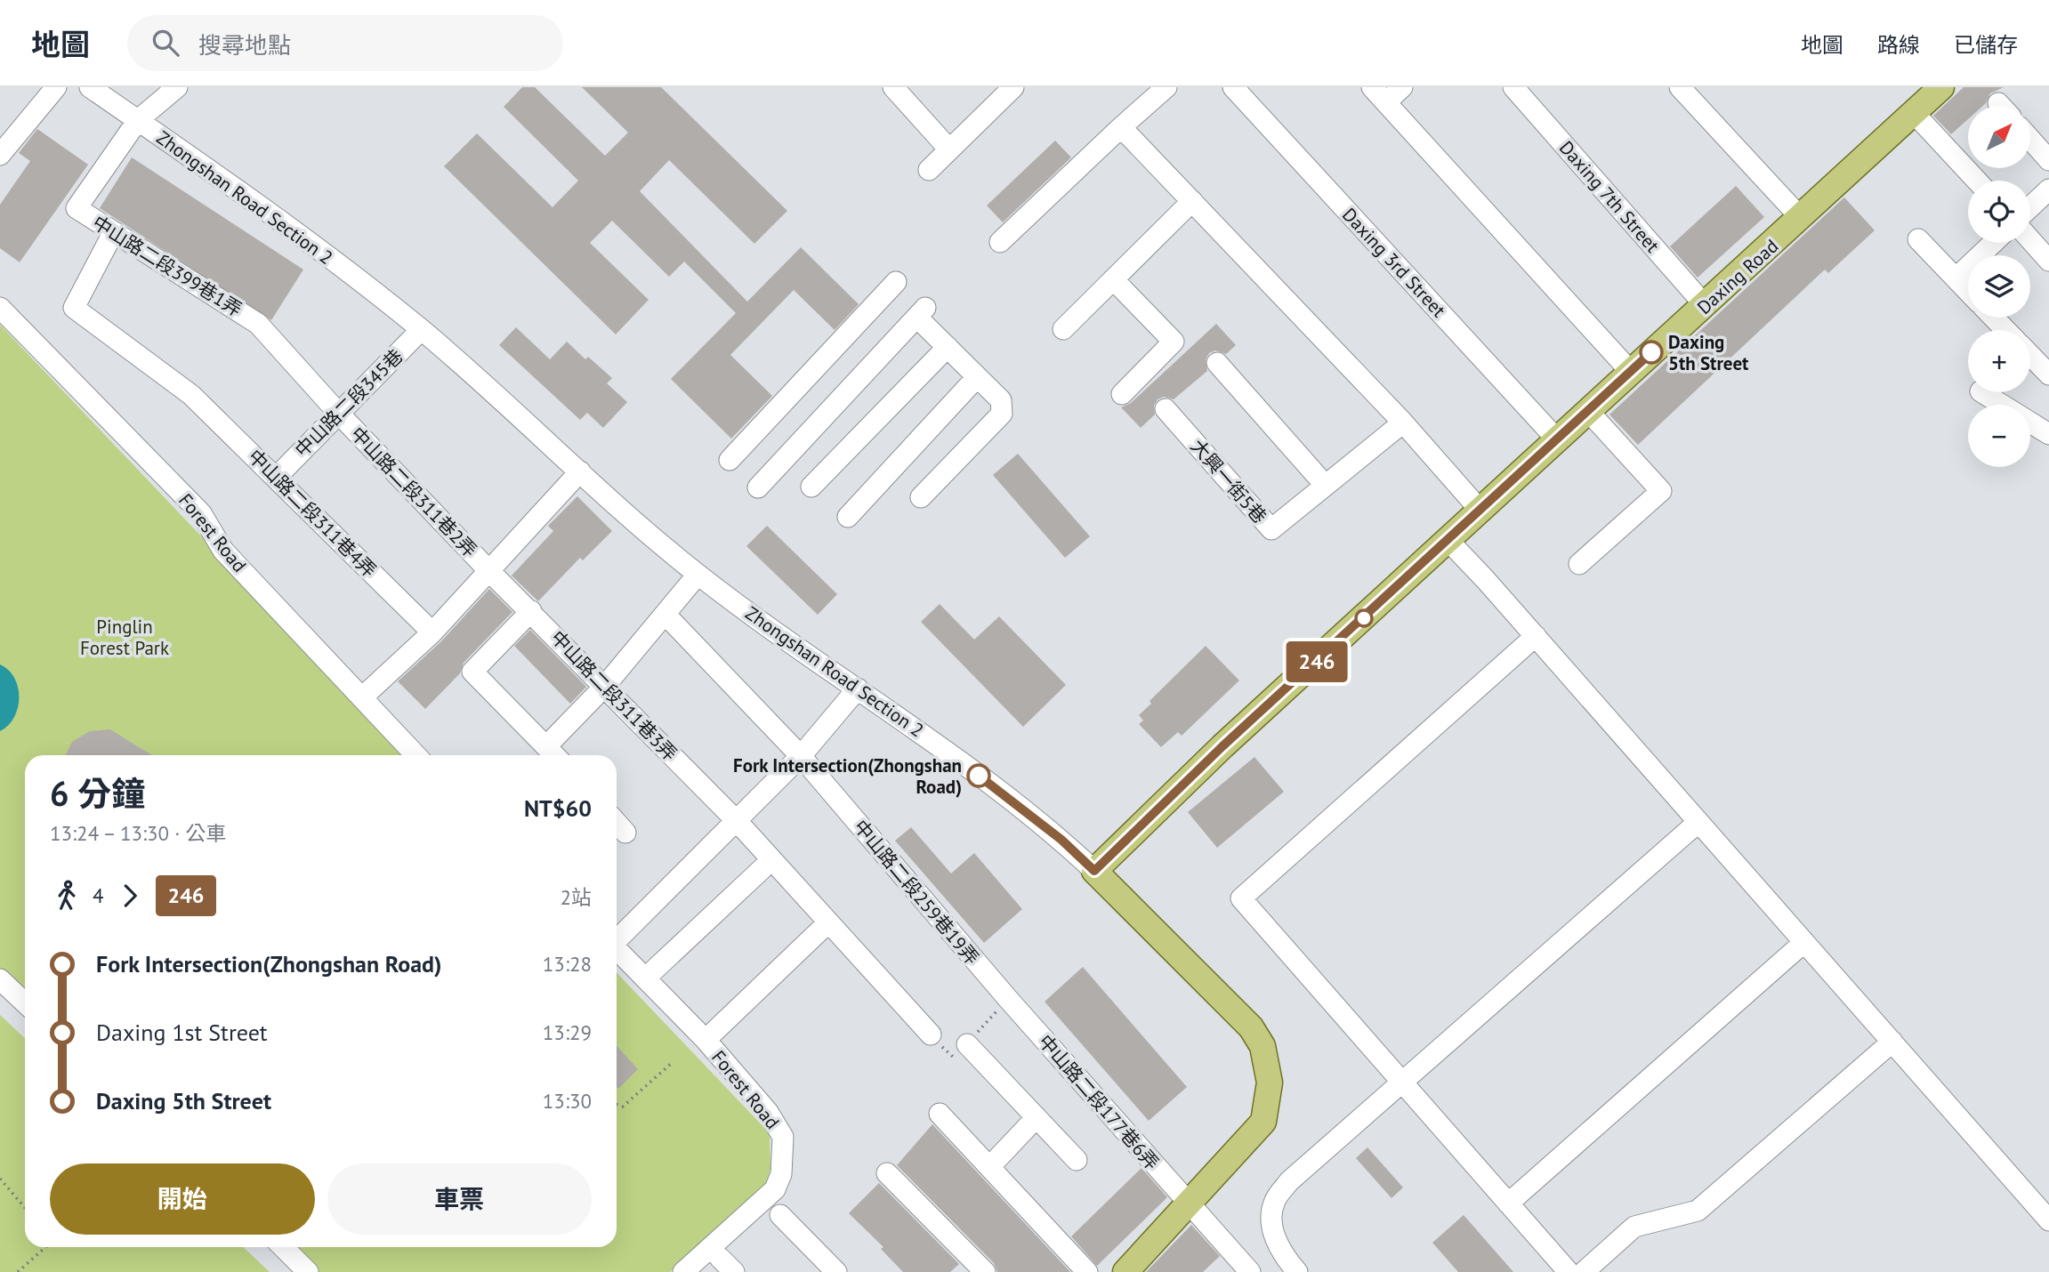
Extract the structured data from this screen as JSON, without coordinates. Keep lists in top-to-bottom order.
{
  "streets": {
    "main road": ["Zhongshan Road Section 2", "Daxing Road"],
    "street": [
      "Daxing 7th Street",
      "Daxing 3rd Street",
      "中山路二段399巷1弄",
      "中山路二段345巷",
      "大興一街5巷",
      "中山路二段311巷2弄",
      "中山路二段311巷4弄",
      "Forest Road",
      "中山路二段311巷3弄",
      "中山路二段259巷19弄",
      "中山路二段177巷6弄"
    ]
  },
  "crossings": [
    ["Daxing 7th Street", "Daxing Road"],
    ["Zhongshan Road Section 2", "中山路二段399巷1弄"],
    ["Zhongshan Road Section 2", "Daxing Road"],
    ["Zhongshan Road Section 2", "中山路二段345巷"],
    ["Zhongshan Road Section 2", "中山路二段177巷6弄"],
    ["Daxing 3rd Street", "Daxing Road"],
    ["中山路二段399巷1弄", "中山路二段345巷"],
    ["中山路二段399巷1弄", "中山路二段311巷2弄"],
    ["中山路二段399巷1弄", "中山路二段311巷4弄"],
    ["中山路二段345巷", "中山路二段311巷2弄"],
    ["中山路二段345巷", "中山路二段311巷4弄"],
    ["中山路二段311巷2弄", "中山路二段311巷3弄"],
    ["中山路二段259巷19弄", "中山路二段177巷6弄"]
  ],
  "parks": ["Pinglin Forest Park"],
  "places": ["Daxing 5th Street", "Fork Intersection(Zhongshan Road)"],
  "lines": ["bus line 246"],
  "north": "top right",
  "page": {
    "header": "地圖",
    "search": "搜尋地點",
    "nav": ["地圖", "路線", "已儲存"],
    "on_map": "246",
    "map_buttons": ["+", "−"],
    "heading": ["6 分鐘", "13:24 – 13:30 · 公車", "NT$60"],
    "legs": ["4", "246", "2站"],
    "list": [
      {
        "name": "Fork Intersection(Zhongshan Road)",
        "value": "13:28"
      },
      {
        "name": "Daxing 1st Street",
        "value": "13:29"
      },
      {
        "name": "Daxing 5th Street",
        "value": "13:30"
      }
    ],
    "buttons": ["開始", "車票"]
  }
}
